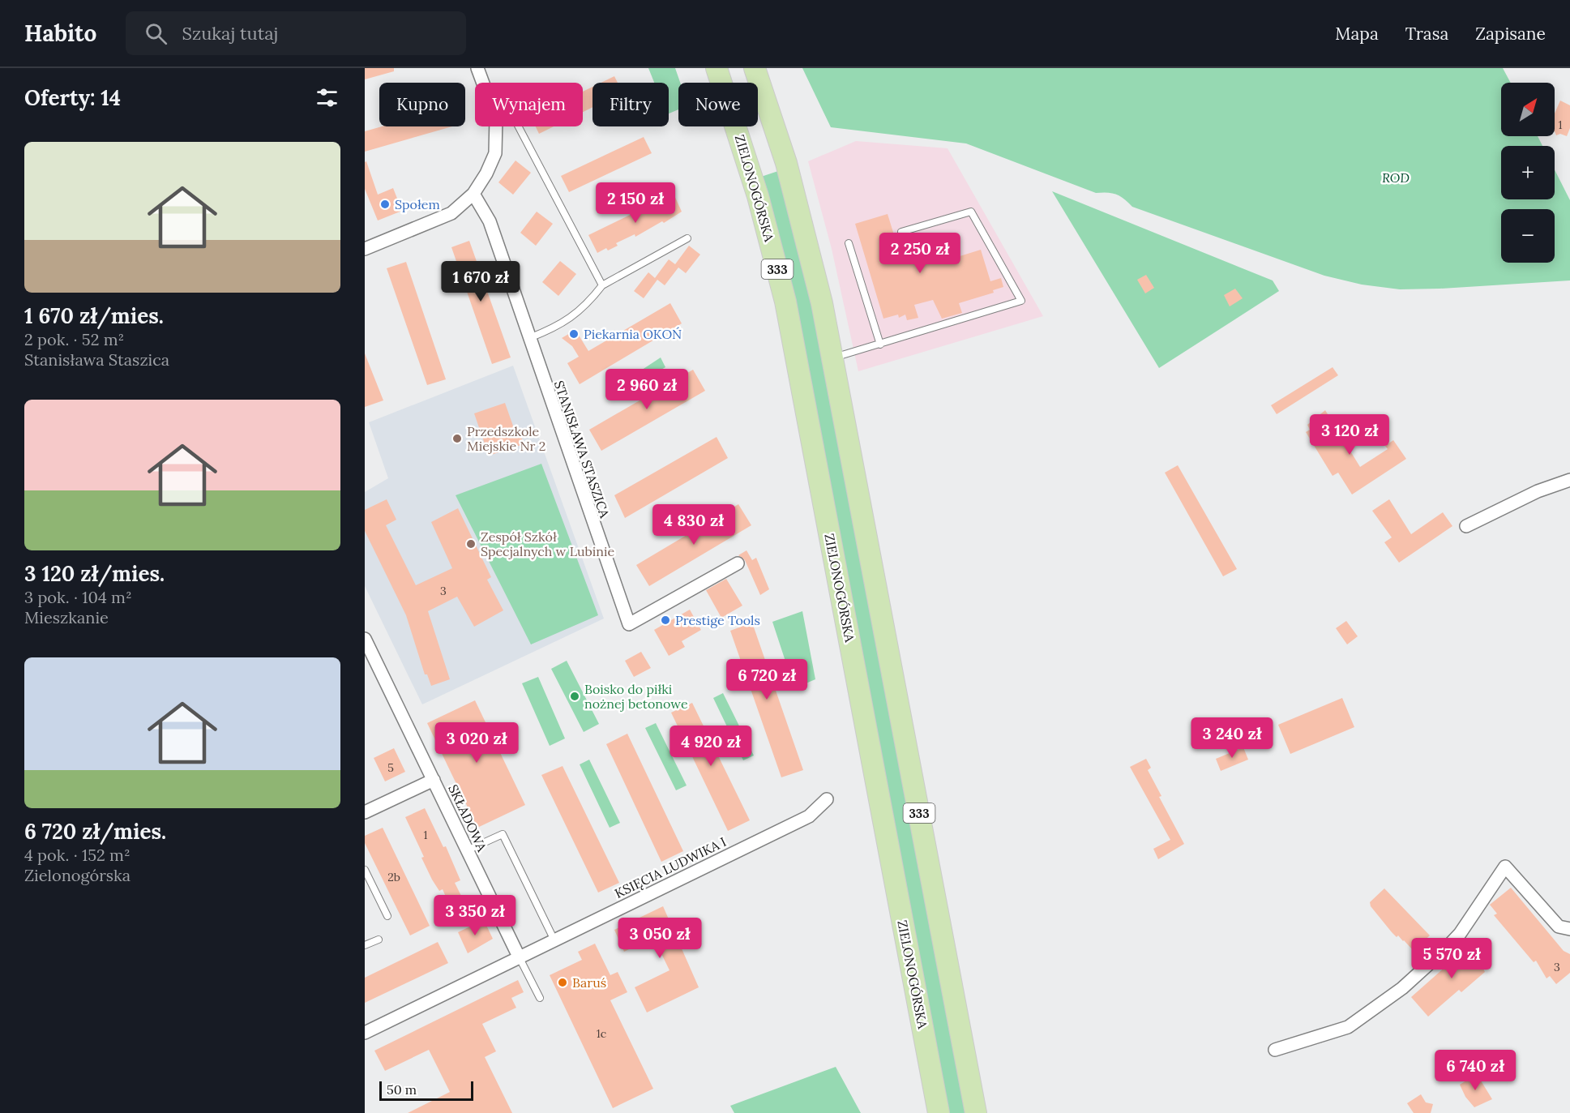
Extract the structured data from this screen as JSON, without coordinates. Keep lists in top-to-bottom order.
{
  "streets": {
    "main road": ["ZIELONOGÓRSKA", "333"],
    "street": ["STANISŁAWA STASZICA", "SKŁADOWA", "KSIĘCIA LUDWIKA I"]
  },
  "crossings": [
    ["SKŁADOWA", "KSIĘCIA LUDWIKA I"]
  ],
  "parks": ["ROD"],
  "places": [
    "Społem",
    "Piekarnia OKOŃ",
    "Przedszkole Miejskie Nr 2",
    "Zespół Szkół Specjalnych w Lubinie",
    "Prestige Tools",
    "Boisko do piłki nożnej betonowe",
    "Baruś"
  ],
  "house_numbers": [
    "1",
    "3",
    "5",
    "1",
    "2b",
    "3",
    "1c"
  ],
  "scale_bar": "50 m",
  "north": "top right",
  "page": {
    "header": "Habito",
    "search": "Szukaj tutaj",
    "nav": ["Mapa", "Trasa", "Zapisane"],
    "heading": "Oferty: 14",
    "map_buttons": ["+", "−"],
    "chip": [
      "Kupno",
      "Wynajem",
      "Filtry",
      "Nowe"
    ],
    "list": [
      {
        "name": "1 670 zł/mies.",
        "note": "2 pok. · 52 m² · Stanisława Staszica"
      },
      {
        "name": "3 120 zł/mies.",
        "note": "3 pok. · 104 m² · Mieszkanie"
      },
      {
        "name": "6 720 zł/mies.",
        "note": "4 pok. · 152 m² · Zielonogórska"
      }
    ],
    "price": [
      "2 150 zł",
      "2 250 zł",
      "1 670 zł",
      "2 960 zł",
      "3 120 zł",
      "4 830 zł",
      "6 720 zł",
      "3 240 zł",
      "3 020 zł",
      "4 920 zł",
      "3 350 zł",
      "3 050 zł",
      "5 570 zł",
      "6 740 zł"
    ],
    "scale": "50 m"
  }
}
